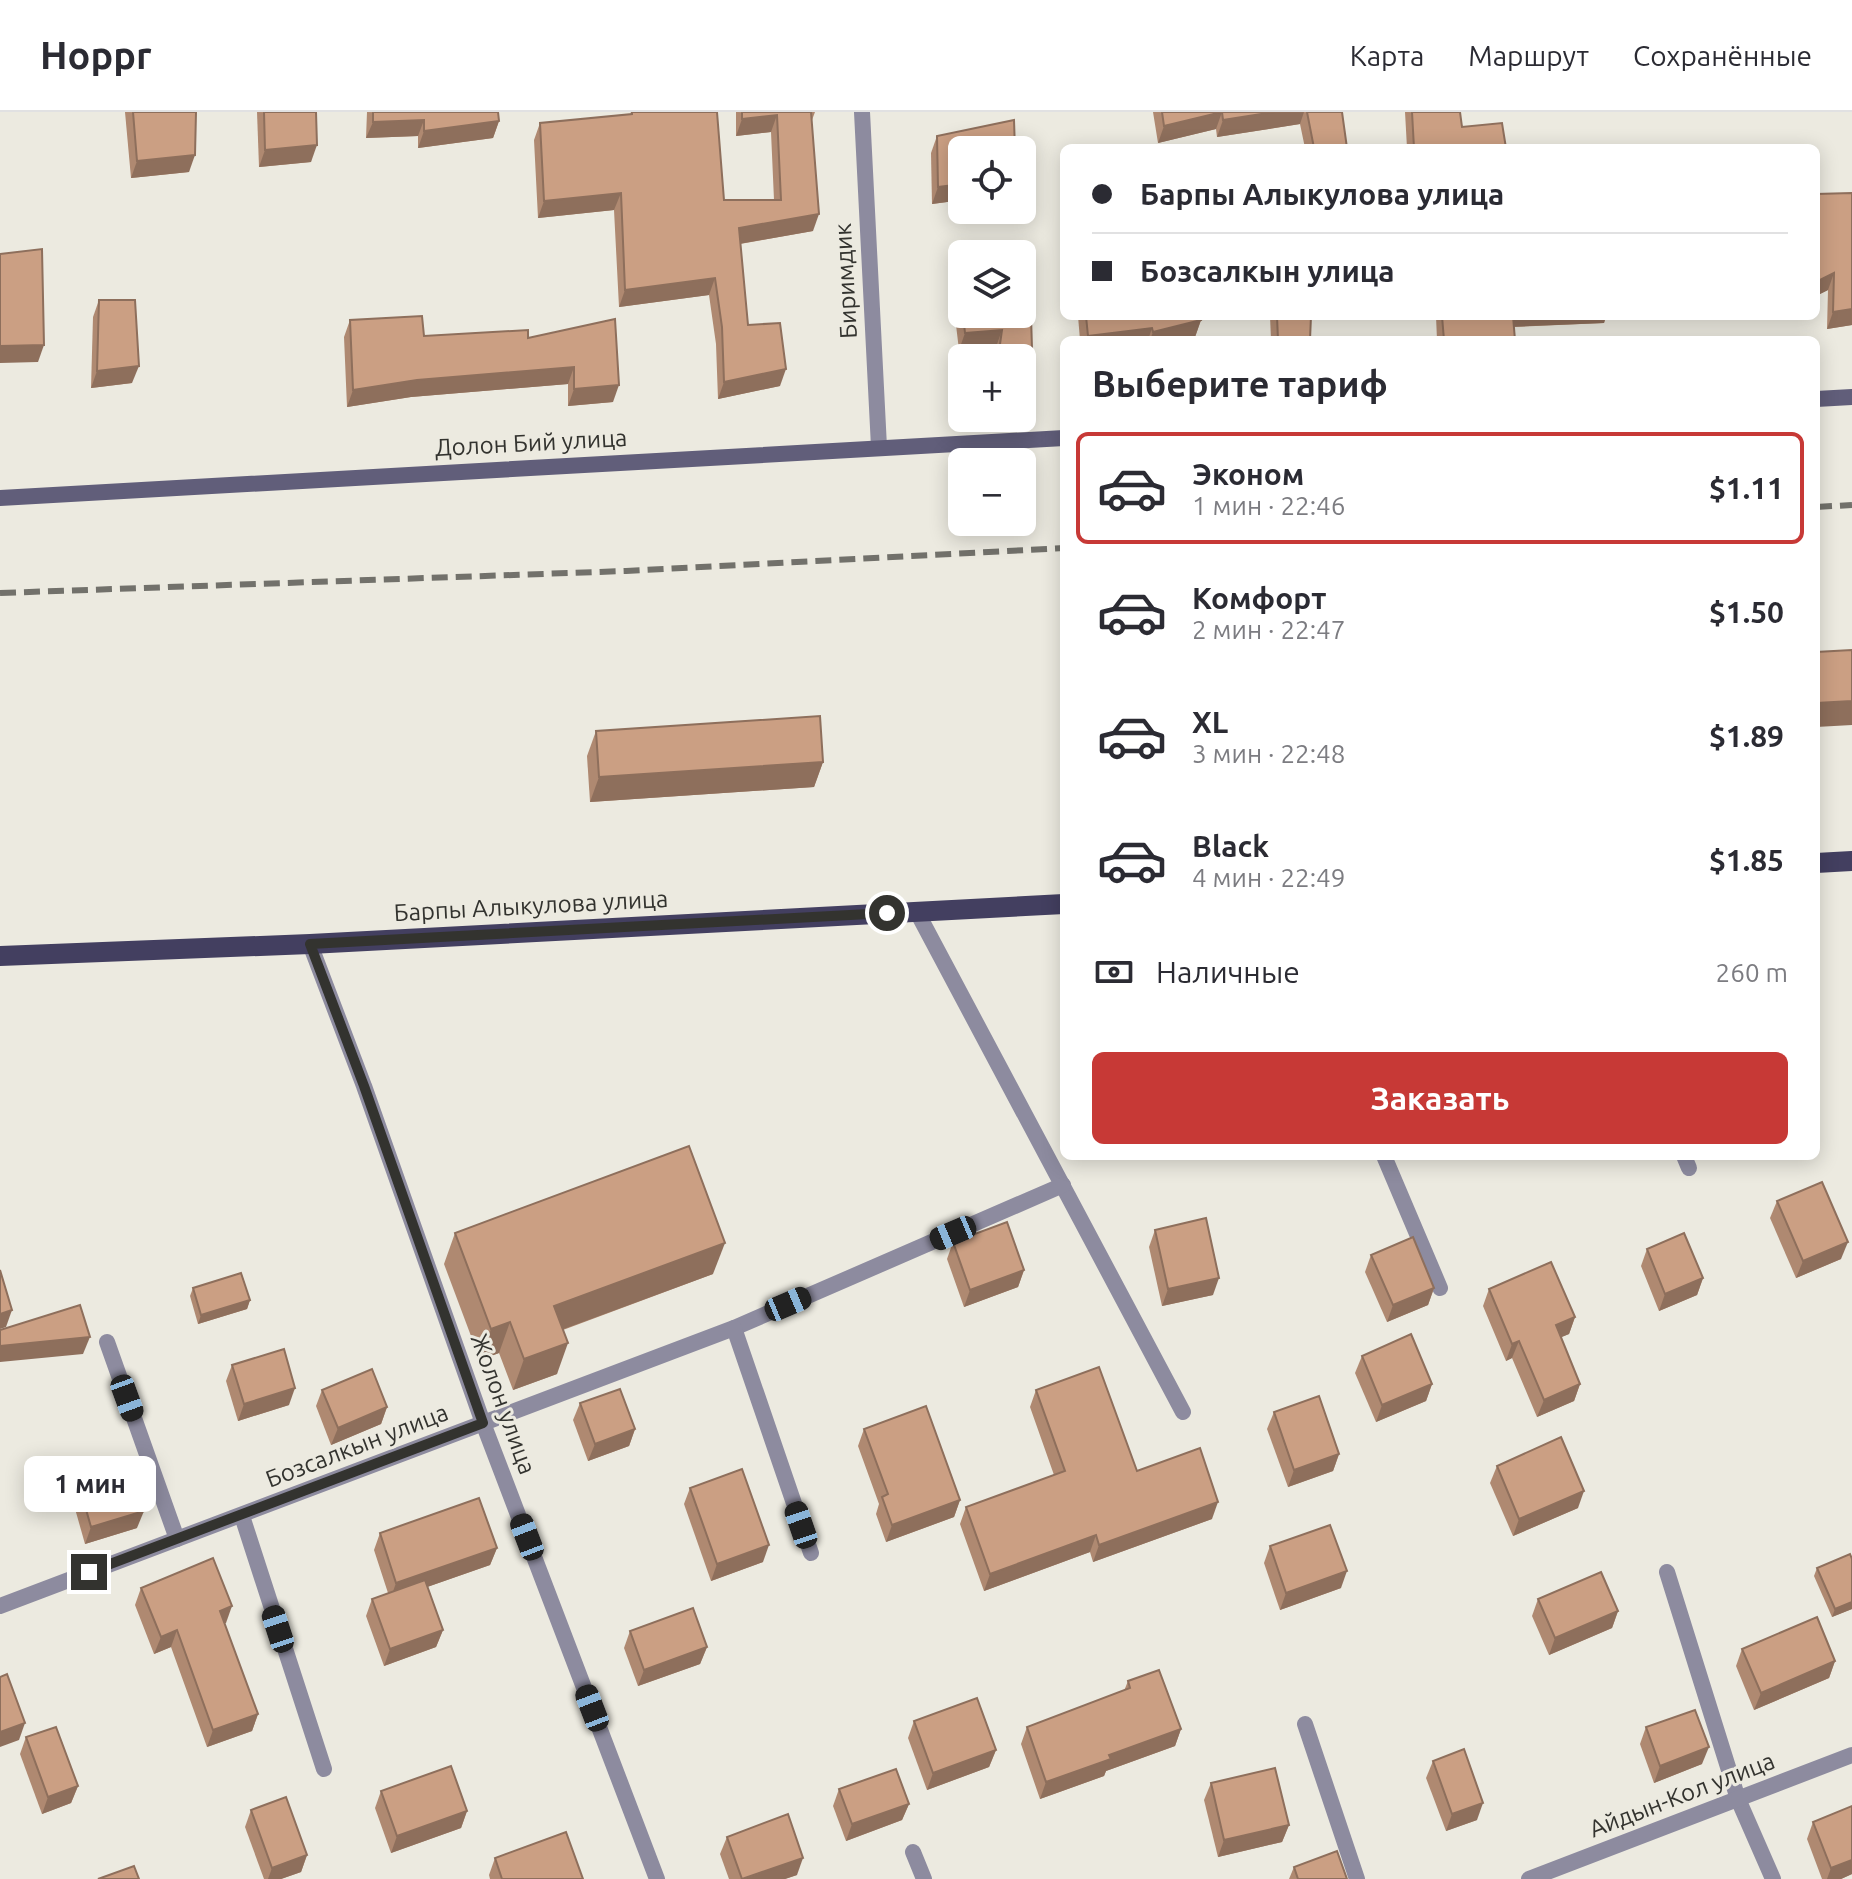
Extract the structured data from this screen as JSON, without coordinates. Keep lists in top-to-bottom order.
{
  "streets": {
    "main road": ["Барпы Алыкулова улица"],
    "street": [
      "Биримдик",
      "Долон Бий улица",
      "Жолон улица",
      "Бозсалкын улица",
      "Айдын-Кол улица"
    ]
  },
  "crossings": [
    ["Биримдик", "Долон Бий улица"],
    ["Барпы Алыкулова улица", "Жолон улица"],
    ["Жолон улица", "Бозсалкын улица"]
  ],
  "page": {
    "header": "Hoppr",
    "nav": ["Карта", "Маршрут", "Сохранённые"],
    "map_buttons": ["+", "−"],
    "banner": ["Барпы Алыкулова улица", "Бозсалкын улица"],
    "heading": "Выберите тариф",
    "list": [
      {
        "name": "Эконом",
        "note": "1 мин · 22:46",
        "value": "$1.11"
      },
      {
        "name": "Комфорт",
        "note": "2 мин · 22:47",
        "value": "$1.50"
      },
      {
        "name": "XL",
        "note": "3 мин · 22:48",
        "value": "$1.89"
      },
      {
        "name": "Black",
        "note": "4 мин · 22:49",
        "value": "$1.85"
      }
    ],
    "pay": ["Наличные", "260 m"],
    "buttons": "Заказать",
    "bubble": "1 мин"
  }
}
